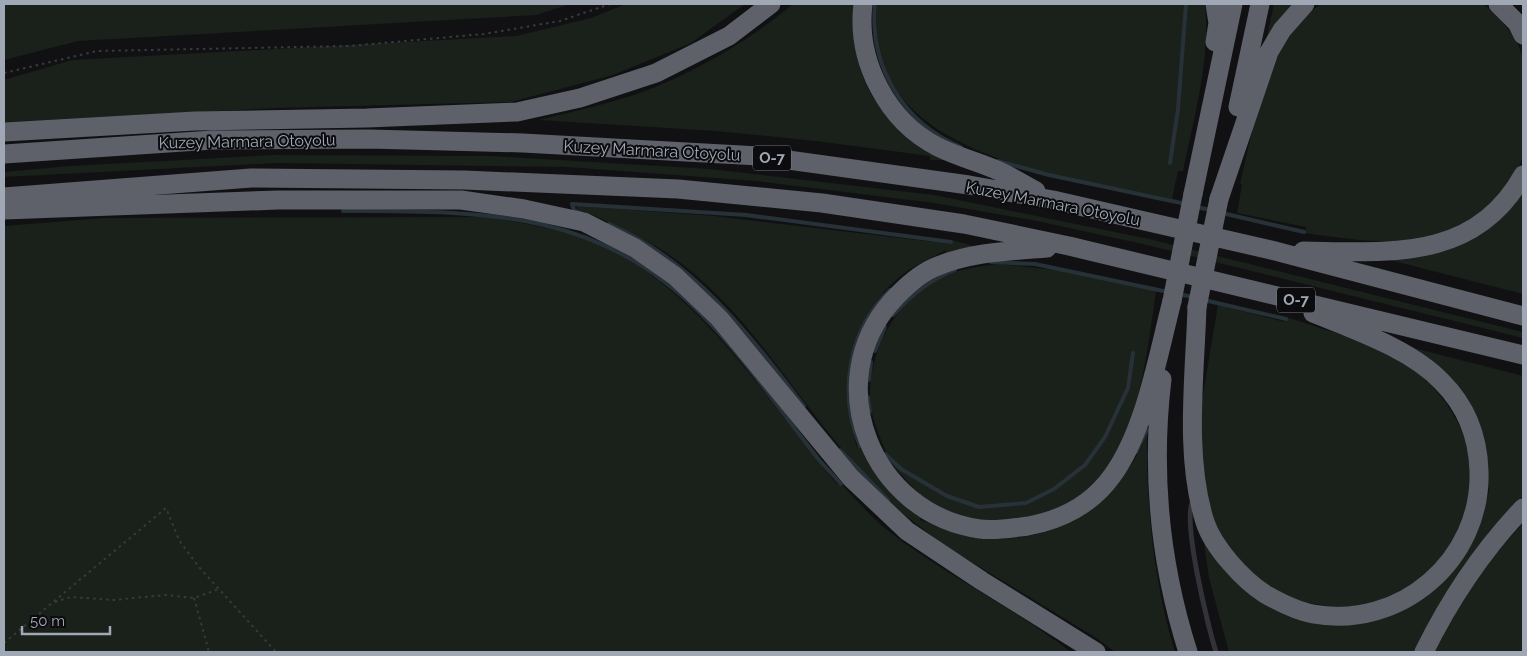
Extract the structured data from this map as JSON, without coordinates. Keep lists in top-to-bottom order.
{
  "streets": {
    "highway": ["Kuzey Marmara Otoyolu", "O-7"]
  },
  "scale_bar": "50 m"
}
